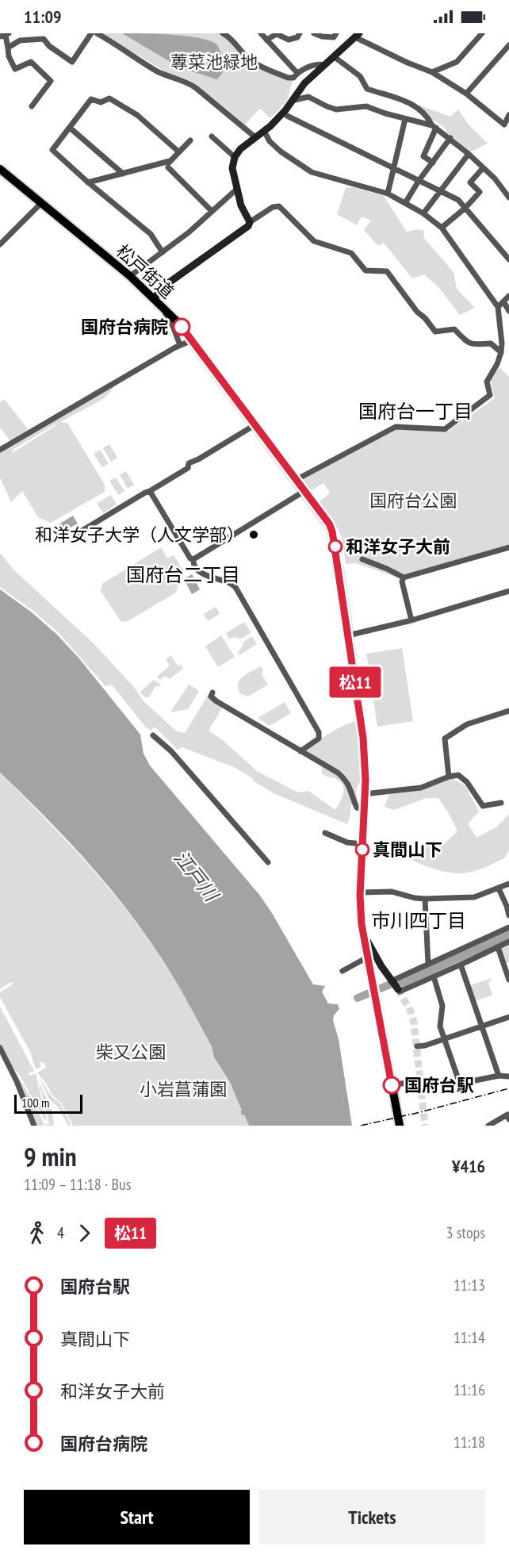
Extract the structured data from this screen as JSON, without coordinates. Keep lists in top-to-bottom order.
{
  "streets": {
    "main road": ["松戸街道"]
  },
  "districts": ["国府台一丁目", "国府台二丁目", "市川四丁目"],
  "water": ["江戸川"],
  "parks": [
    "蓴菜池緑地",
    "国府台公園",
    "柴又公園",
    "小岩菖蒲園"
  ],
  "places": [
    "国府台病院",
    "和洋女子大学（人文学部）",
    "和洋女子大前",
    "真間山下",
    "国府台駅"
  ],
  "lines": ["bus line 松11"],
  "scale_bar": "100 m",
  "page": {
    "status": "11:09",
    "on_map": "松11",
    "scale": "100 m",
    "heading": ["9 min", "11:09 – 11:18 · Bus", "¥416"],
    "legs": ["4", "松11", "3 stops"],
    "list": [
      {
        "name": "国府台駅",
        "value": "11:13"
      },
      {
        "name": "真間山下",
        "value": "11:14"
      },
      {
        "name": "和洋女子大前",
        "value": "11:16"
      },
      {
        "name": "国府台病院",
        "value": "11:18"
      }
    ],
    "buttons": ["Start", "Tickets"]
  }
}
